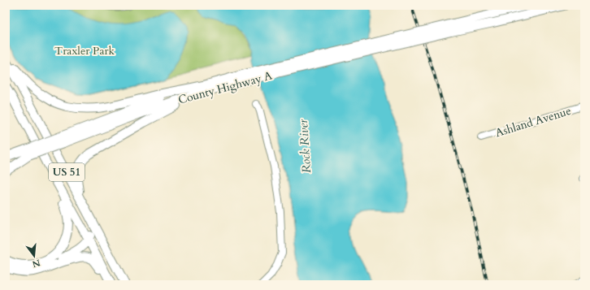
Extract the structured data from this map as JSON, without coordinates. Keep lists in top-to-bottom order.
{
  "streets": {
    "main road": ["County Highway A", "US 51"],
    "street": ["Ashland Avenue"]
  },
  "water": ["Rock River"],
  "parks": ["Traxler Park"],
  "north": "bottom"
}
